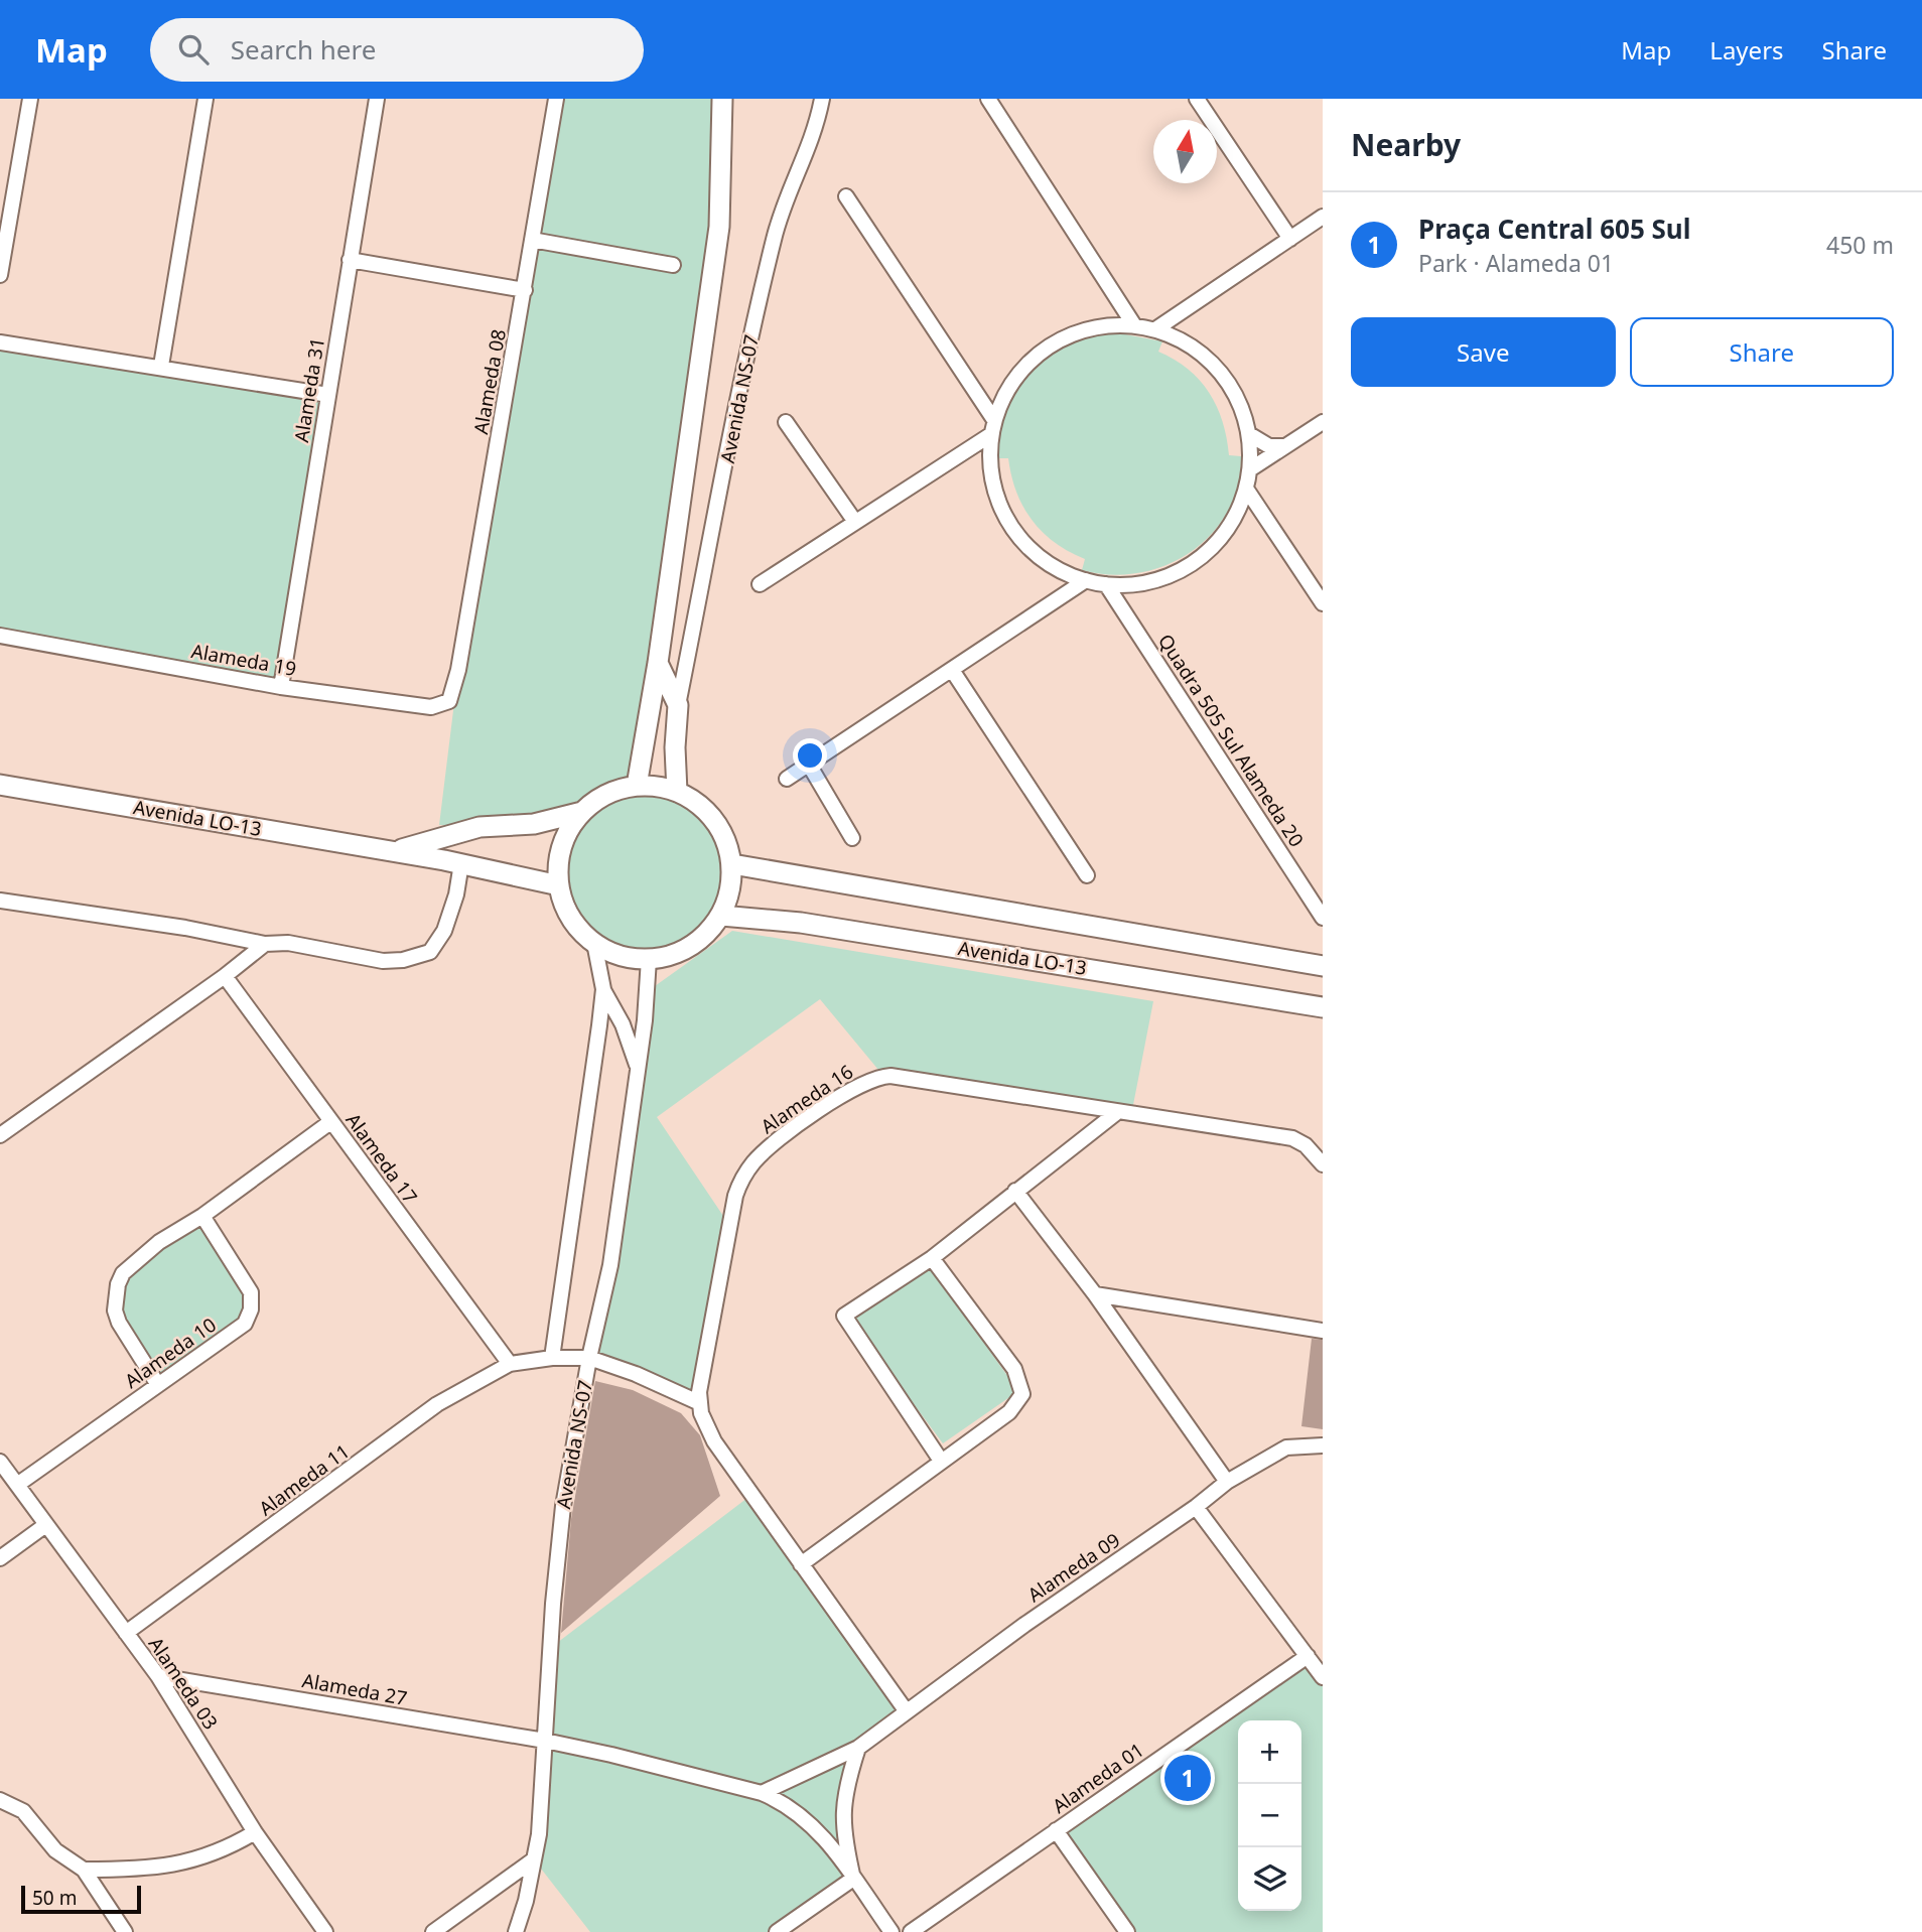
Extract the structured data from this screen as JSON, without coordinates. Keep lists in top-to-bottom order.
{
  "streets": {
    "street": [
      "Alameda 08",
      "Alameda 31",
      "Avenida NS-07",
      "Alameda 19",
      "Quadra 505 Sul Alameda 20",
      "Avenida LO-13",
      "Alameda 16",
      "Alameda 17",
      "Alameda 10",
      "Alameda 11",
      "Alameda 09",
      "Alameda 03",
      "Alameda 27",
      "Alameda 01"
    ]
  },
  "crossings": [
    ["Alameda 08", "Alameda 19"],
    ["Alameda 31", "Alameda 19"],
    ["Avenida NS-07", "Avenida LO-13"],
    ["Avenida NS-07", "Alameda 27"],
    ["Alameda 16", "Alameda 09"],
    ["Alameda 17", "Alameda 11"],
    ["Alameda 10", "Alameda 03"],
    ["Alameda 11", "Alameda 03"],
    ["Alameda 09", "Alameda 27"],
    ["Alameda 03", "Alameda 27"]
  ],
  "scale_bar": "50 m",
  "north": "top",
  "page": {
    "header": "Map",
    "search": "Search here",
    "nav": ["Map", "Layers", "Share"],
    "heading": "Nearby",
    "list": [
      {
        "mark": "1",
        "name": "Praça Central 605 Sul",
        "note": "Park · Alameda 01",
        "value": "450 m"
      }
    ],
    "buttons": ["Save", "Share"],
    "map_buttons": ["+", "−"],
    "pins": "1",
    "scale": "50 m"
  }
}
